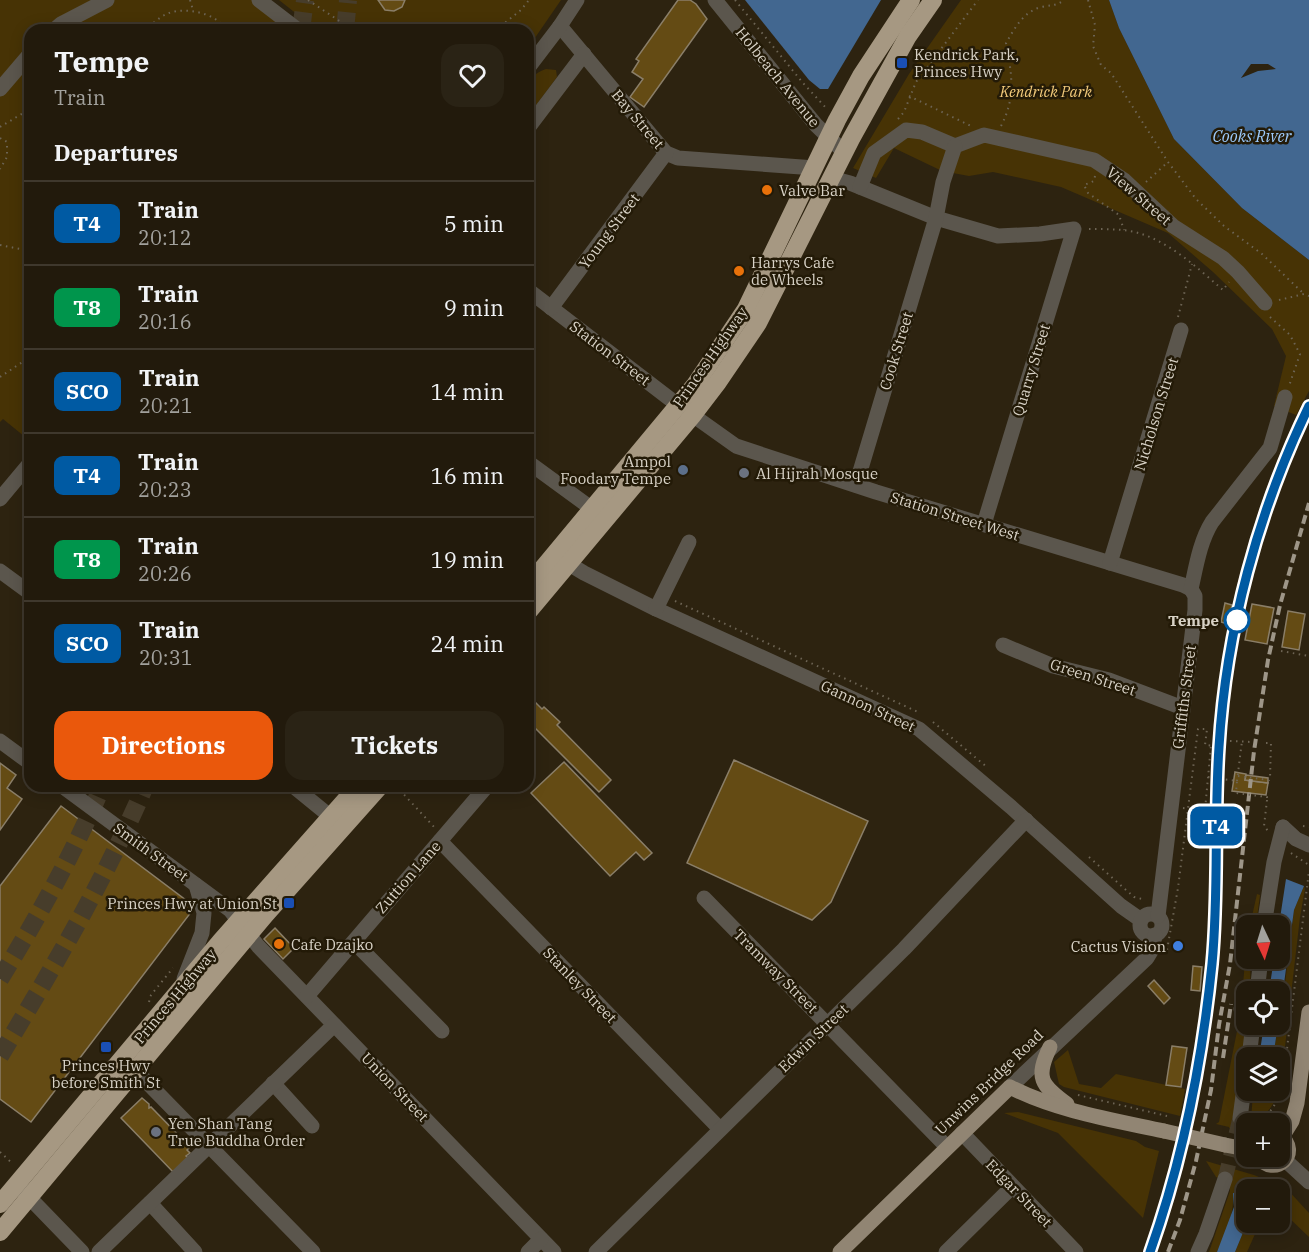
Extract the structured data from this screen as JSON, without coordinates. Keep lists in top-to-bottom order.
{
  "streets": {
    "highway": ["Princes Highway"],
    "main road": ["Unwins Bridge Road"],
    "street": [
      "Holbeach Avenue",
      "Bay Street",
      "View Street",
      "Young Street",
      "Cook Street",
      "Station Street",
      "Quarry Street",
      "Nicholson Street",
      "Station Street West",
      "Green Street",
      "Griffiths Street",
      "Gannon Street",
      "Smith Street",
      "Zuttion Lane",
      "Tramway Street",
      "Stanley Street",
      "Edwin Street",
      "Union Street",
      "Edgar Street"
    ]
  },
  "crossings": [
    ["Holbeach Avenue", "Princes Highway"],
    ["Bay Street", "Young Street"],
    ["Bay Street", "Princes Highway"],
    ["Young Street", "Station Street"],
    ["Cook Street", "Station Street West"],
    ["Station Street", "Princes Highway"],
    ["Station Street", "Station Street West"],
    ["Princes Highway", "Station Street West"],
    ["Princes Highway", "Gannon Street"],
    ["Princes Highway", "Smith Street"],
    ["Princes Highway", "Union Street"],
    ["Quarry Street", "Station Street West"],
    ["Nicholson Street", "Station Street West"],
    ["Station Street West", "Griffiths Street"],
    ["Green Street", "Griffiths Street"],
    ["Griffiths Street", "Gannon Street"],
    ["Griffiths Street", "Unwins Bridge Road"],
    ["Gannon Street", "Edwin Street"],
    ["Gannon Street", "Unwins Bridge Road"],
    ["Smith Street", "Union Street"],
    ["Zuttion Lane", "Stanley Street"],
    ["Zuttion Lane", "Union Street"],
    ["Tramway Street", "Edwin Street"],
    ["Tramway Street", "Unwins Bridge Road"],
    ["Stanley Street", "Edwin Street"],
    ["Unwins Bridge Road", "Edgar Street"]
  ],
  "water": ["Cooks River"],
  "parks": ["Kendrick Park"],
  "places": {
    "transit": ["Kendrick Park, Princes Hwy", "Princes Hwy at Union St", "Princes Hwy before Smith St"],
    "other": [
      "Valve Bar",
      "Harrys Cafe de Wheels",
      "Ampol Foodary Tempe",
      "Al Hijrah Mosque",
      "Tempe",
      "Cafe Dzajko",
      "Cactus Vision",
      "Yen Shan Tang True Buddha Order"
    ]
  },
  "north": "bottom",
  "page": {
    "on_map": "T4",
    "heading": [
      ["Tempe", "Train"],
      "Departures"
    ],
    "list": [
      {
        "mark": "T4",
        "name": "Train",
        "note": "20:12",
        "value": "5 min"
      },
      {
        "mark": "T8",
        "name": "Train",
        "note": "20:16",
        "value": "9 min"
      },
      {
        "mark": "SCO",
        "name": "Train",
        "note": "20:21",
        "value": "14 min"
      },
      {
        "mark": "T4",
        "name": "Train",
        "note": "20:23",
        "value": "16 min"
      },
      {
        "mark": "T8",
        "name": "Train",
        "note": "20:26",
        "value": "19 min"
      },
      {
        "mark": "SCO",
        "name": "Train",
        "note": "20:31",
        "value": "24 min"
      }
    ],
    "buttons": ["Directions", "Tickets"],
    "map_buttons": ["+", "−"]
  }
}
